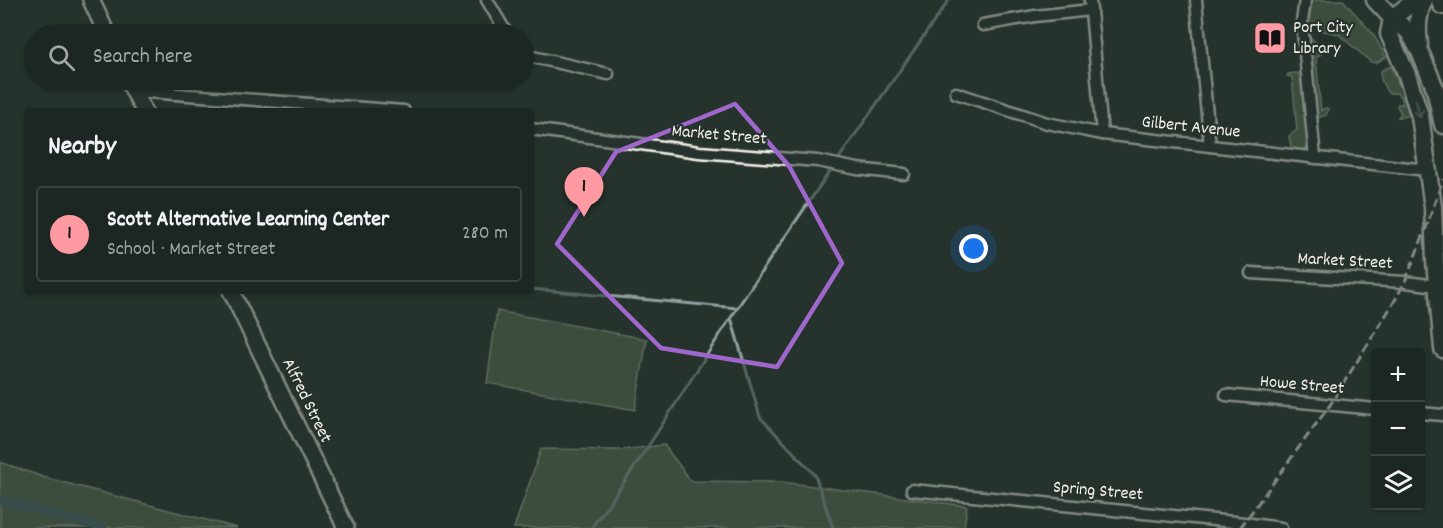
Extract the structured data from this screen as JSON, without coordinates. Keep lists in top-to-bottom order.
{
  "streets": {
    "main road": ["Alfred Street"],
    "street": [
      "Gilbert Avenue",
      "Market Street",
      "Howe Street",
      "Spring Street"
    ]
  },
  "places": {
    "library": ["Port City Library"]
  },
  "page": {
    "search": "Search here",
    "heading": "Nearby",
    "pins": "1",
    "list": [
      {
        "mark": "1",
        "name": "Scott Alternative Learning Center",
        "note": "School · Market Street",
        "value": "280 m"
      }
    ],
    "map_buttons": ["+", "−"]
  }
}
